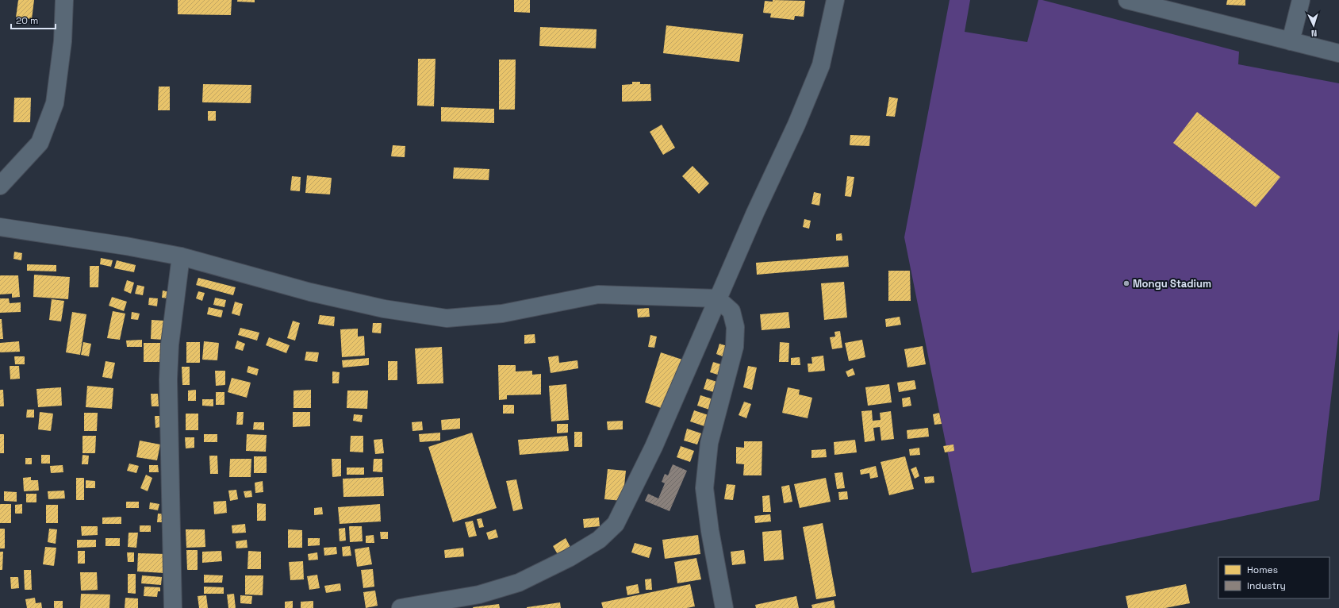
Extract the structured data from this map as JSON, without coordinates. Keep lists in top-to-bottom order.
{
  "places": ["Mongu Stadium"],
  "legend": ["Homes", "Industry"],
  "scale_bar": "20 m",
  "north": "bottom"
}
